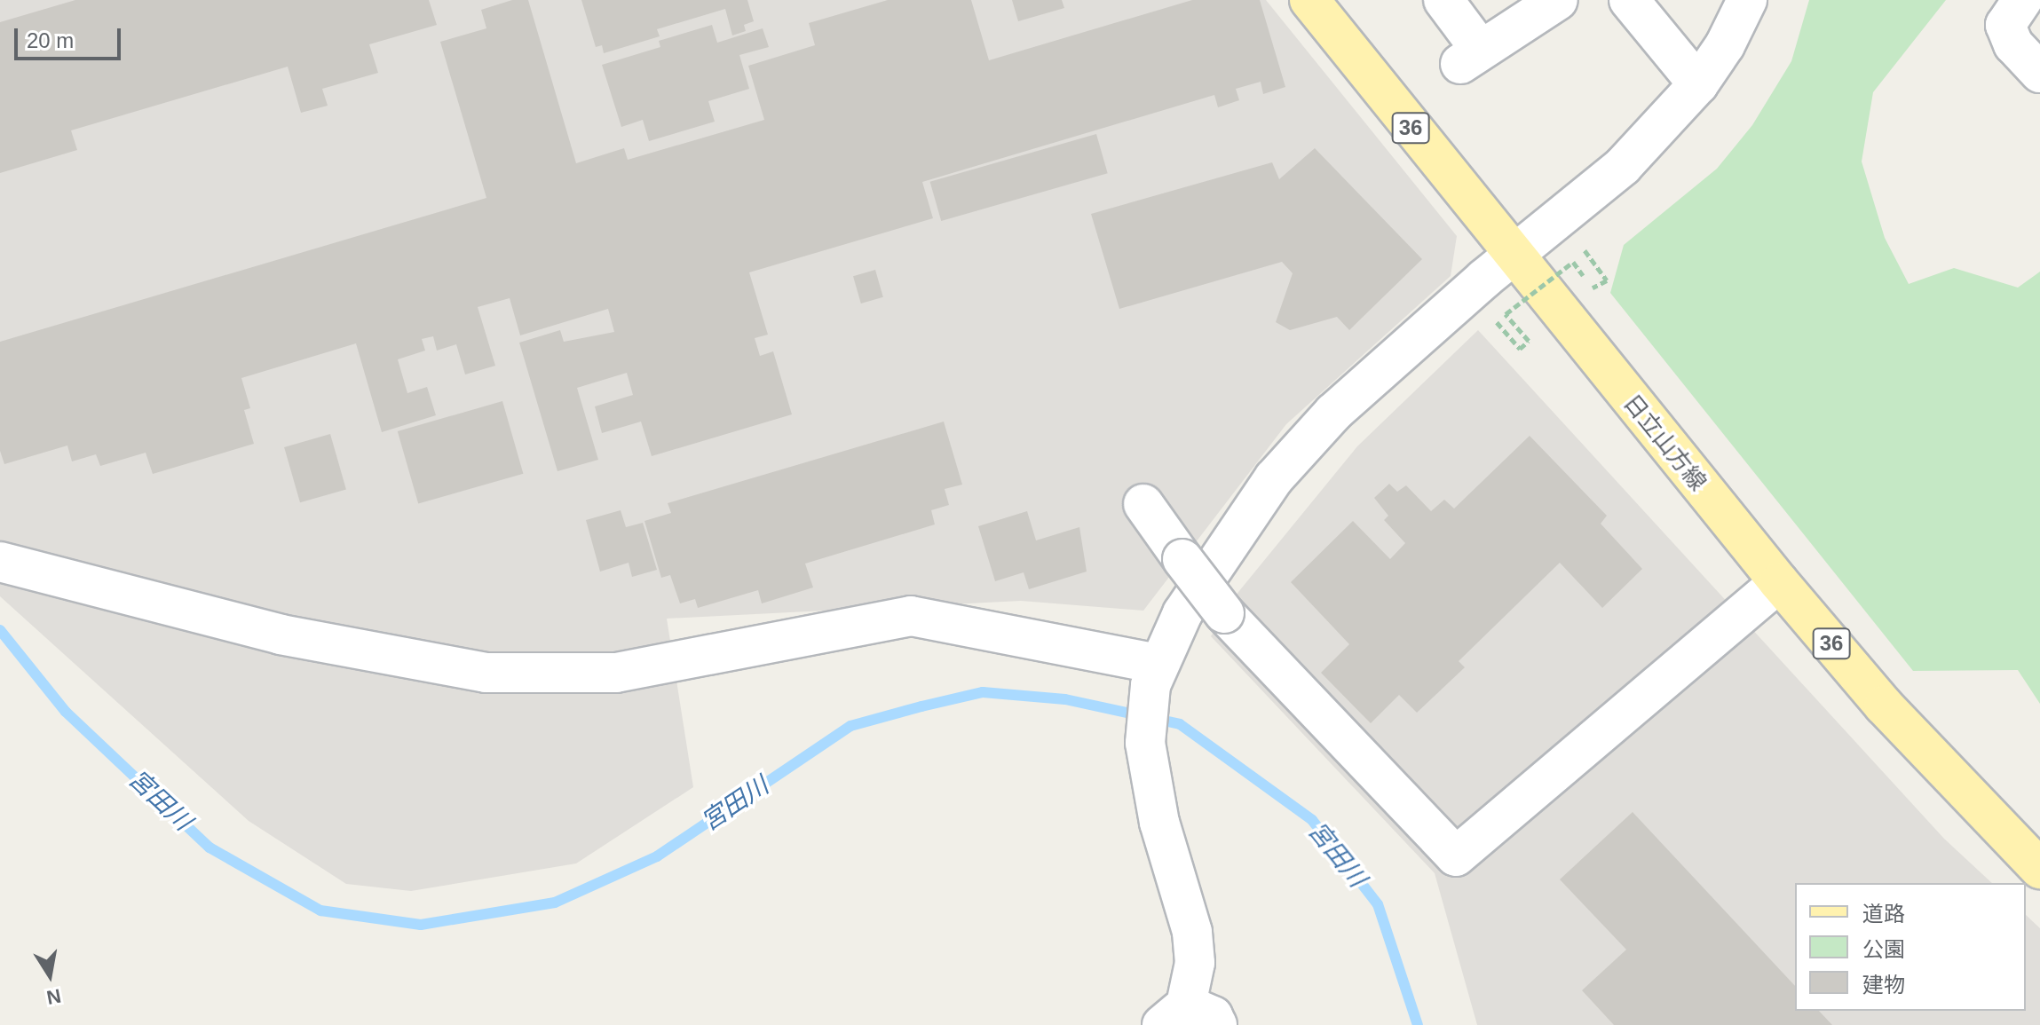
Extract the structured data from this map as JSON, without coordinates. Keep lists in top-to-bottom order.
{
  "streets": {
    "main road": ["36", "日立山方線"]
  },
  "water": ["宮田川"],
  "legend": ["道路", "公園", "建物"],
  "scale_bar": "20 m",
  "north": "bottom"
}
